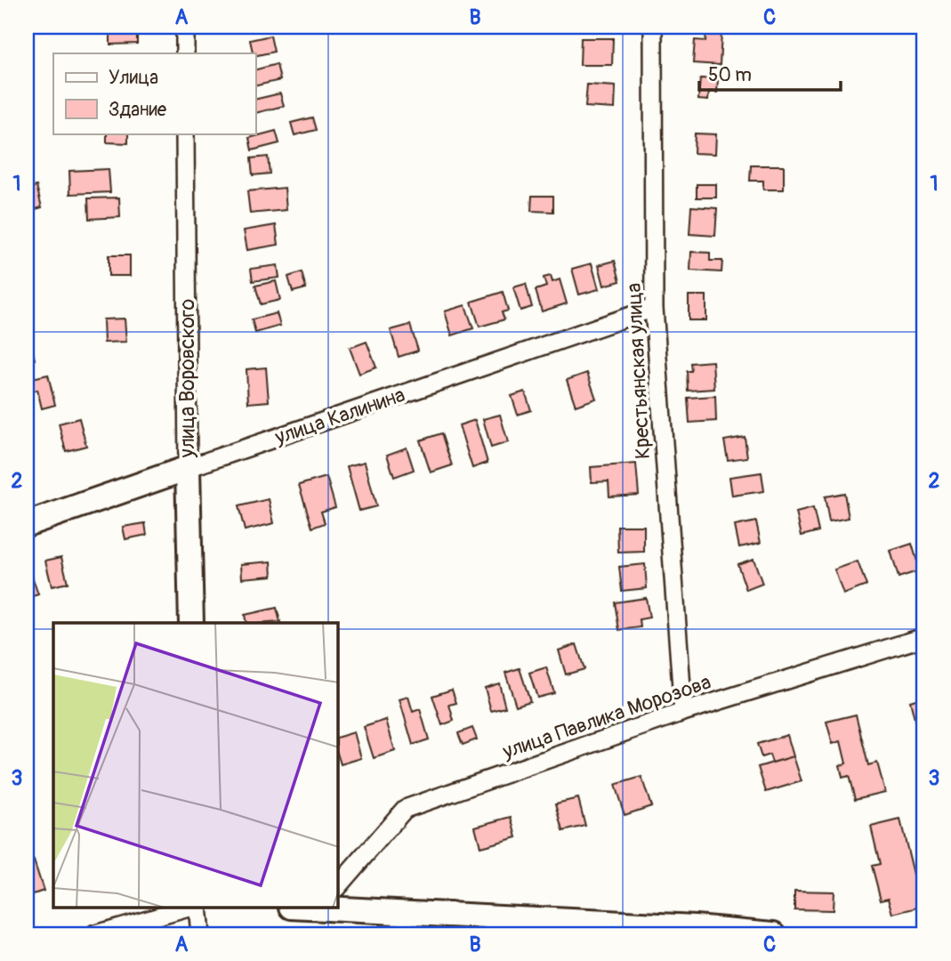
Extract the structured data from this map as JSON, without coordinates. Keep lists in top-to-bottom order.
{
  "streets": {
    "street": [
      "Крестьянская улица",
      "улица Воровского",
      "улица Калинина",
      "улица Павлика Морозова"
    ]
  },
  "crossings": [
    ["Крестьянская улица", "улица Калинина"],
    ["Крестьянская улица", "улица Павлика Морозова"],
    ["улица Воровского", "улица Калинина"]
  ],
  "legend": ["Улица", "Здание"],
  "scale_bar": "50 m",
  "grid": {
    "columns": ["A", "B", "C"],
    "rows": ["1", "2", "3"]
  }
}
